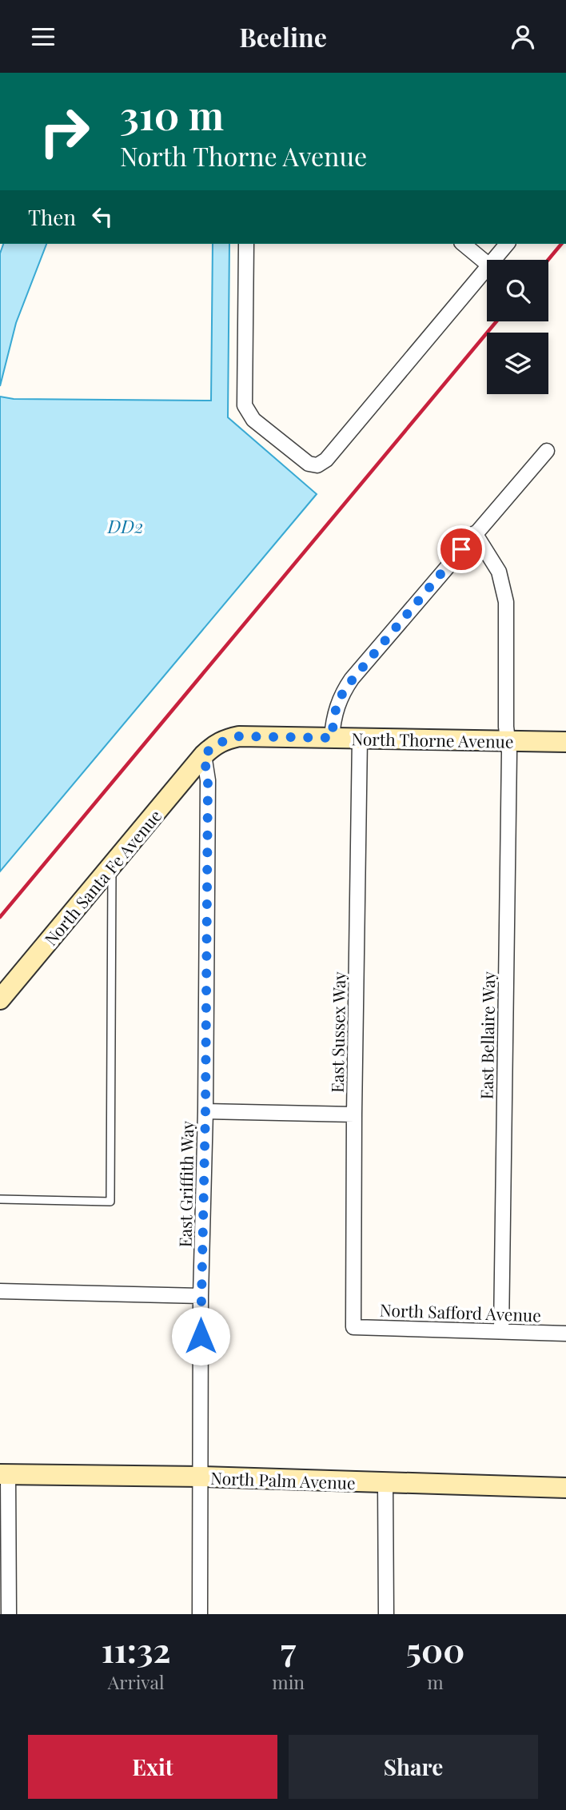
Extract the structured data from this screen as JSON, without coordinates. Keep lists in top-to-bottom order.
{
  "streets": {
    "street": [
      "North Thorne Avenue",
      "North Santa Fe Avenue",
      "East Sussex Way",
      "East Bellaire Way",
      "East Griffith Way",
      "North Safford Avenue",
      "North Palm Avenue"
    ]
  },
  "crossings": [
    ["North Thorne Avenue", "North Santa Fe Avenue"],
    ["North Thorne Avenue", "East Sussex Way"],
    ["North Thorne Avenue", "East Bellaire Way"],
    ["North Thorne Avenue", "East Griffith Way"],
    ["North Santa Fe Avenue", "East Griffith Way"],
    ["East Sussex Way", "North Safford Avenue"],
    ["East Bellaire Way", "North Safford Avenue"],
    ["East Griffith Way", "North Palm Avenue"]
  ],
  "water": ["DD2"],
  "page": {
    "header": "Beeline",
    "turn": ["310 m", "North Thorne Avenue"],
    "then": "Then",
    "eta": [
      "11:32",
      "Arrival",
      "7",
      "min",
      "500",
      "m"
    ],
    "buttons": ["Exit", "Share"]
  }
}
